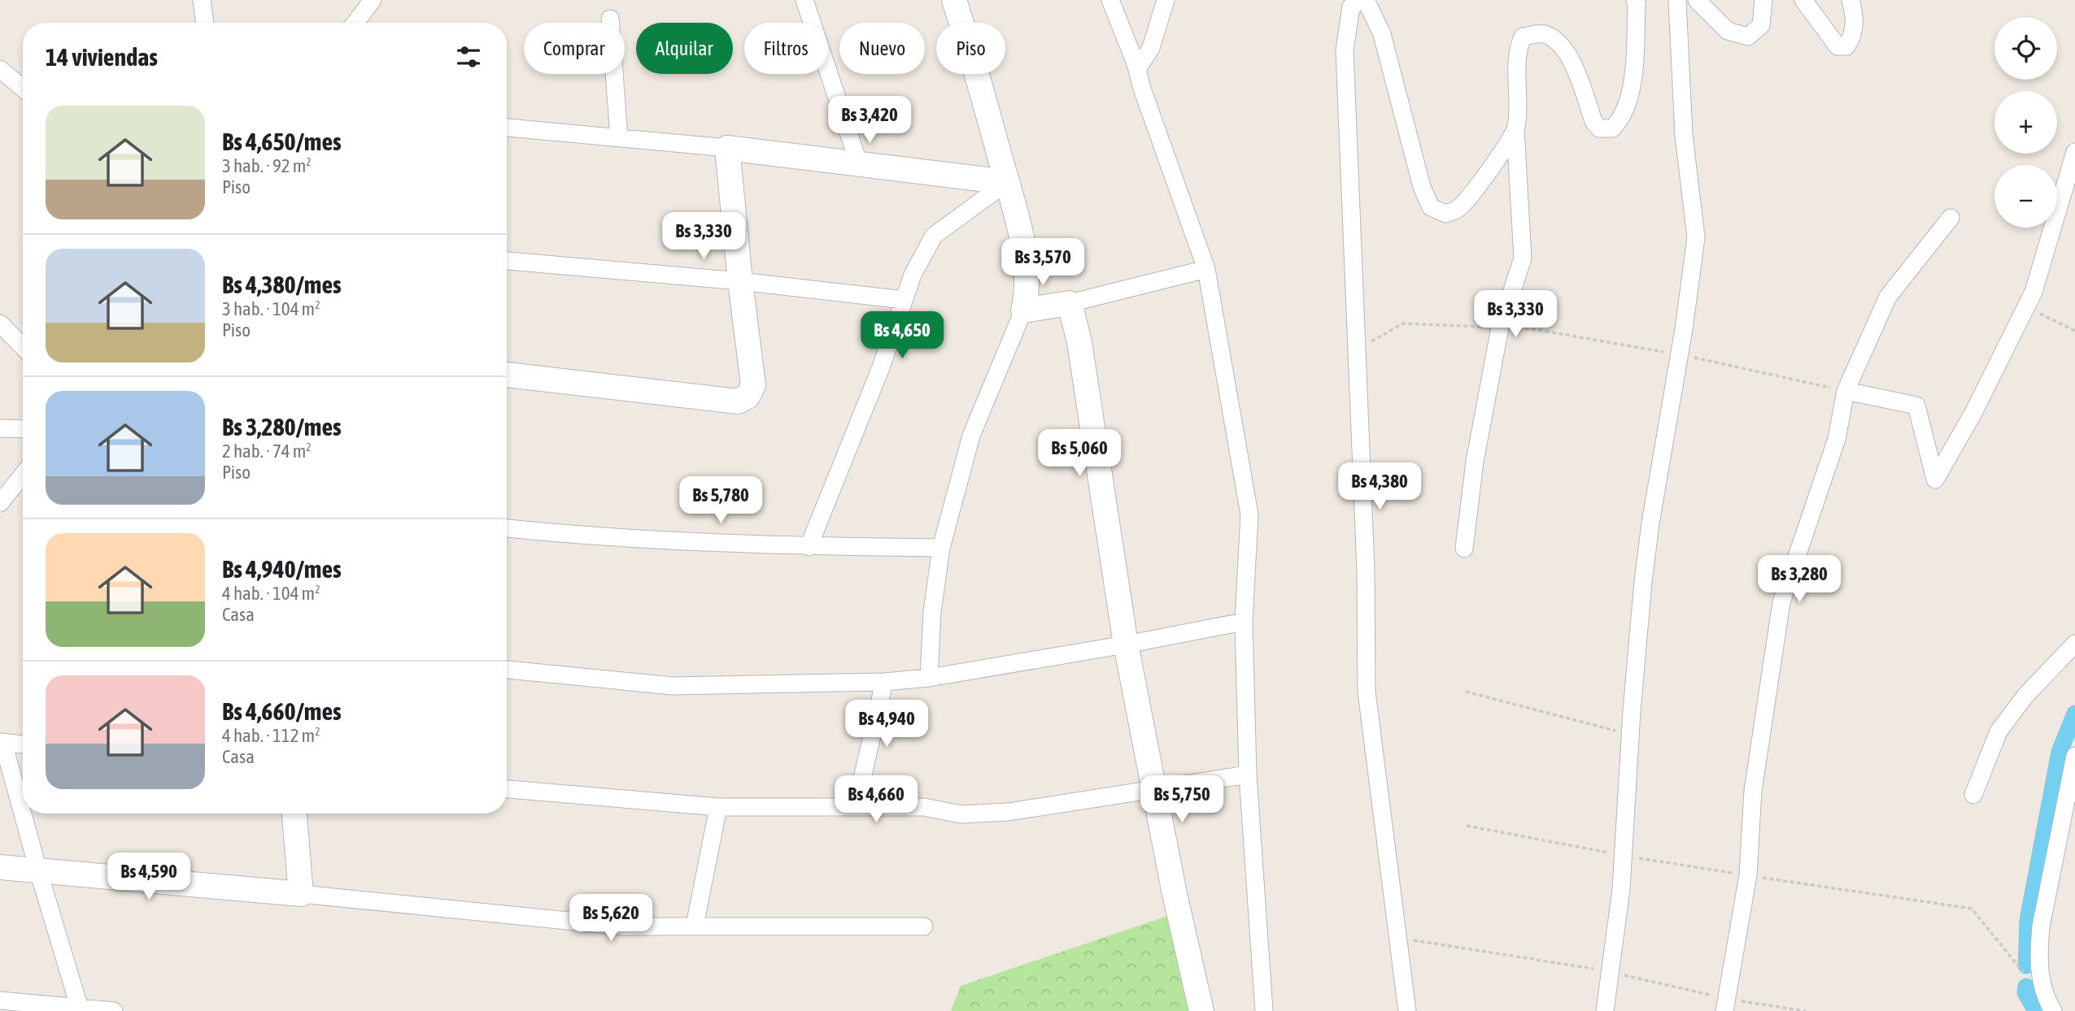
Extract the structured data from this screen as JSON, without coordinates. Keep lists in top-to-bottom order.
{
  "page": {
    "map_buttons": ["+", "−"],
    "chip": [
      "Comprar",
      "Alquilar",
      "Filtros",
      "Nuevo",
      "Piso"
    ],
    "heading": "14 viviendas",
    "list": [
      {
        "name": "Bs 4,650/mes",
        "note": "3 hab. · 92 m² · Piso"
      },
      {
        "name": "Bs 4,380/mes",
        "note": "3 hab. · 104 m² · Piso"
      },
      {
        "name": "Bs 3,280/mes",
        "note": "2 hab. · 74 m² · Piso"
      },
      {
        "name": "Bs 4,940/mes",
        "note": "4 hab. · 104 m² · Casa"
      },
      {
        "name": "Bs 4,660/mes",
        "note": "4 hab. · 112 m² · Casa"
      }
    ],
    "price": [
      "Bs 3,420",
      "Bs 3,330",
      "Bs 3,570",
      "Bs 3,330",
      "Bs 4,650",
      "Bs 5,060",
      "Bs 4,380",
      "Bs 5,780",
      "Bs 3,280",
      "Bs 4,940",
      "Bs 4,660",
      "Bs 5,750",
      "Bs 4,590",
      "Bs 5,620"
    ]
  }
}
